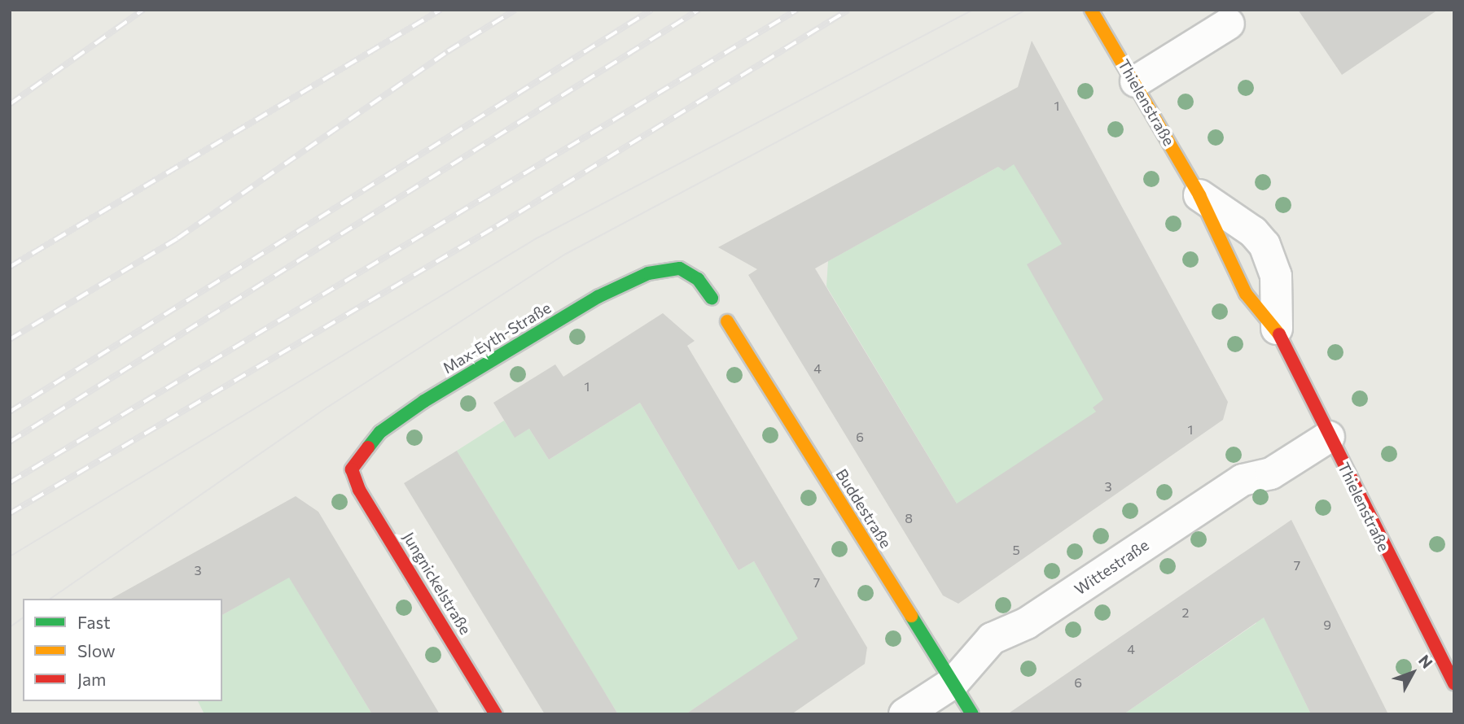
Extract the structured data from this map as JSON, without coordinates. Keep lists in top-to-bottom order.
{
  "streets": {
    "street": [
      "Thielenstraße",
      "Max-Eyth-Straße",
      "Buddestraße",
      "Wittestraße",
      "Jungnickelstraße"
    ]
  },
  "crossings": [
    ["Thielenstraße", "Wittestraße"],
    ["Max-Eyth-Straße", "Jungnickelstraße"],
    ["Buddestraße", "Wittestraße"]
  ],
  "house_numbers": [
    "1",
    "4",
    "1",
    "1",
    "6",
    "3",
    "8",
    "5",
    "7",
    "3",
    "7",
    "2",
    "9",
    "4",
    "6"
  ],
  "legend": ["Fast", "Slow", "Jam"],
  "north": "top right"
}
